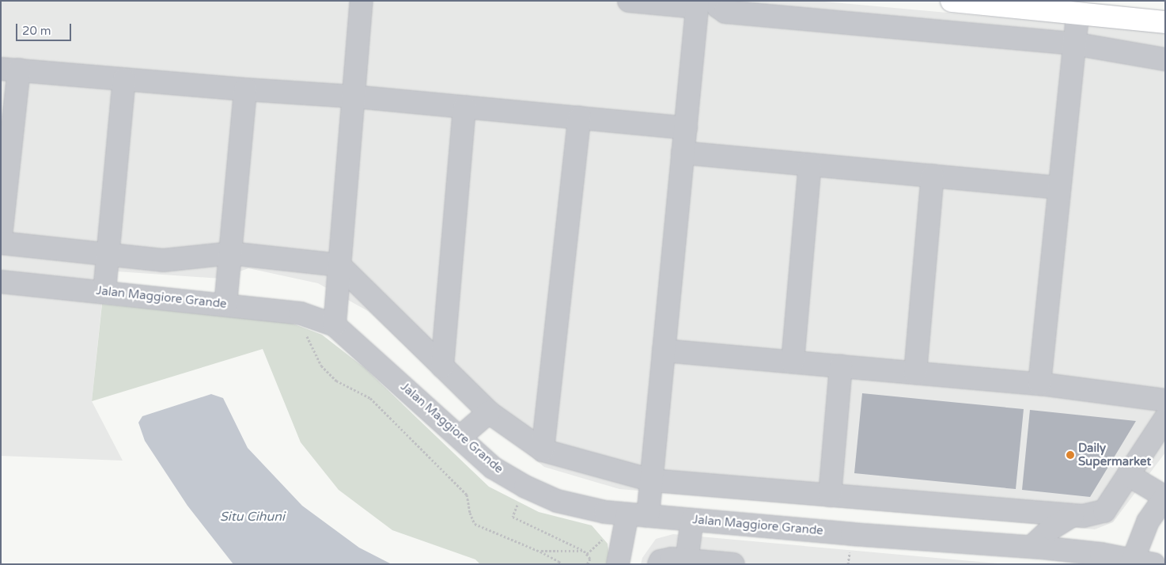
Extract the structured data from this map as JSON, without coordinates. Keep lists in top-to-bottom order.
{
  "streets": {
    "street": ["Jalan Maggiore Grande"]
  },
  "water": ["Situ Cihuni"],
  "places": ["Daily Supermarket"],
  "scale_bar": "20 m"
}
